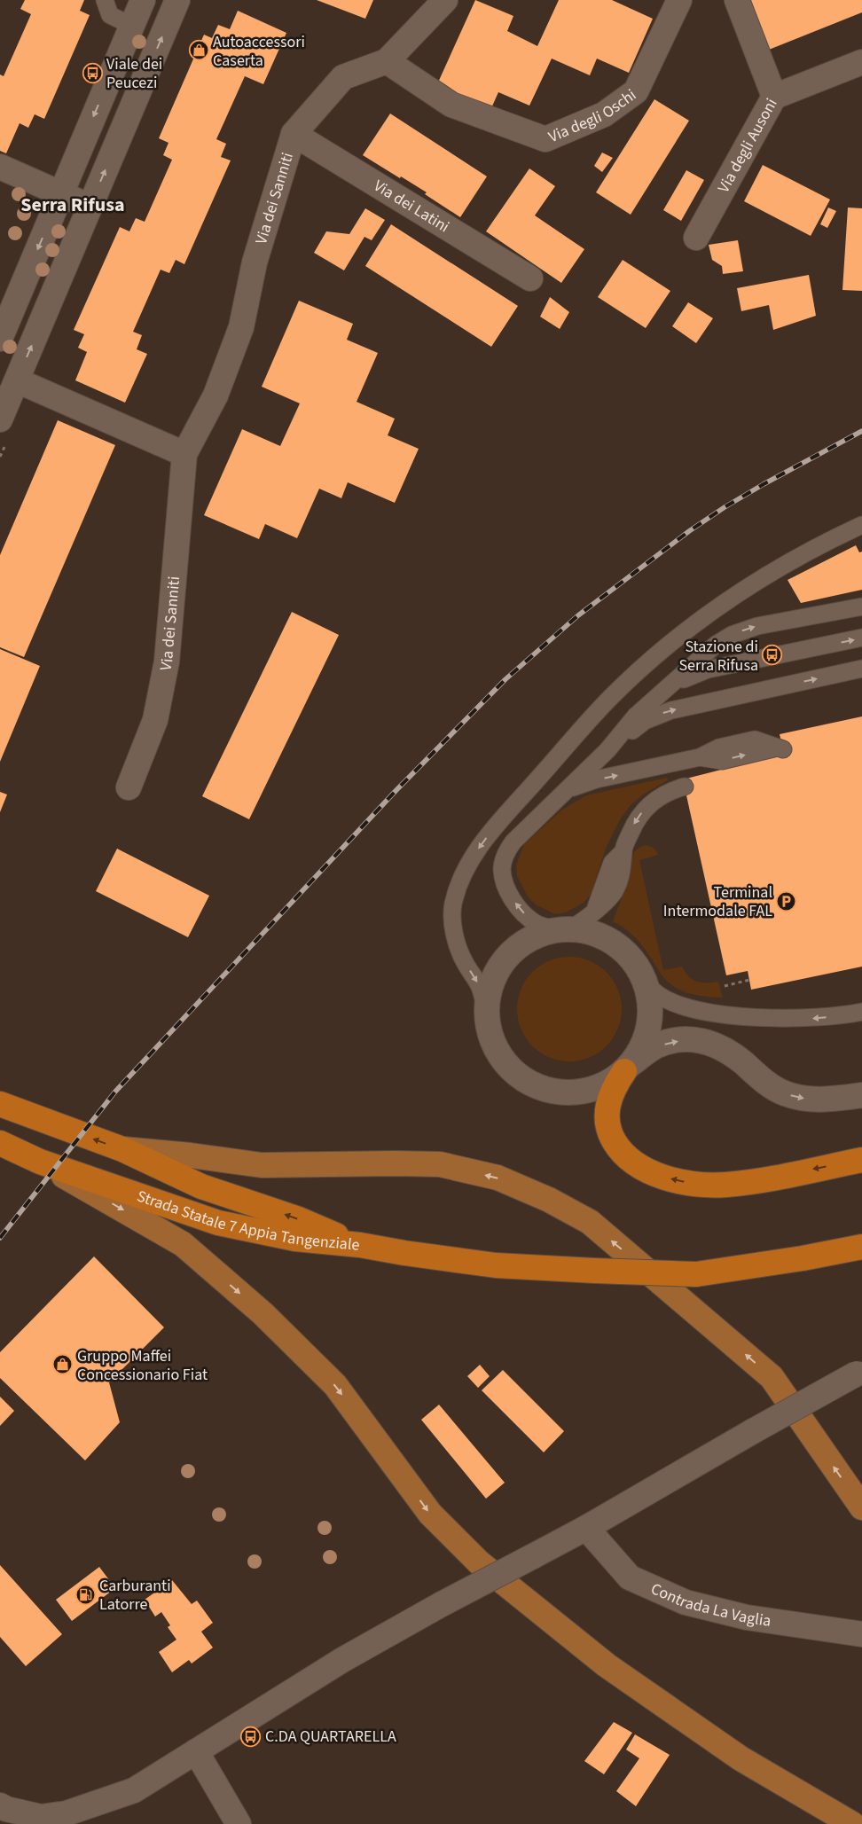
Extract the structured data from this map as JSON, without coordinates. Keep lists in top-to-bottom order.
{
  "streets": {
    "highway": ["Strada Statale 7 Appia Tangenziale"],
    "street": [
      "Via degli Oschi",
      "Via degli Ausoni",
      "Via dei Sanniti",
      "Via dei Latini",
      "Contrada La Vaglia"
    ]
  },
  "crossings": [
    ["Via degli Oschi", "Via dei Sanniti"],
    ["Via dei Sanniti", "Via dei Latini"]
  ],
  "districts": ["Serra Rifusa"],
  "places": {
    "shop": ["Autoaccessori Caserta", "Gruppo Maffei Concessionario Fiat"],
    "bus stop": ["Viale dei Peucezi", "Stazione di Serra Rifusa", "C.DA QUARTARELLA"],
    "parking": ["Terminal Intermodale FAL"],
    "fuel station": ["Carburanti Latorre"]
  }
}
